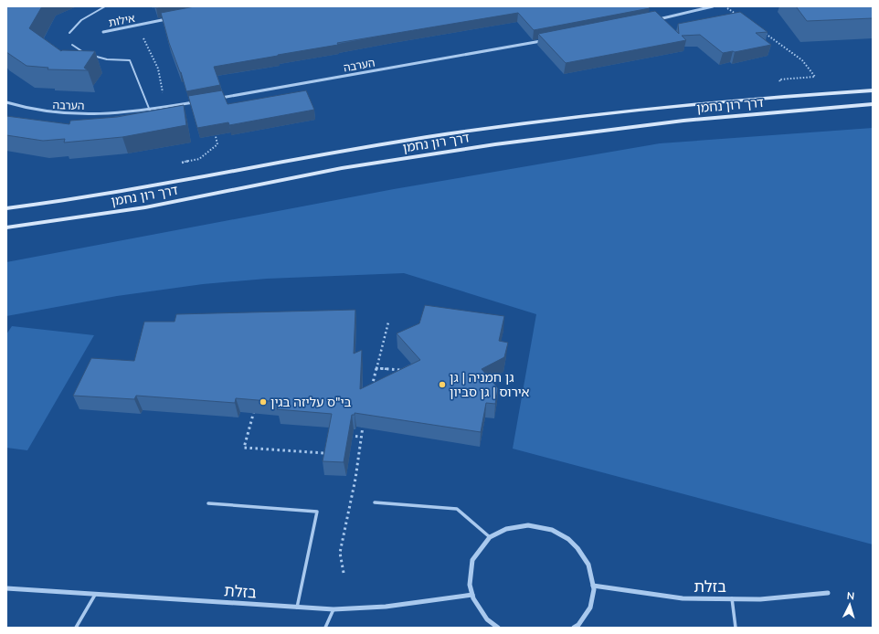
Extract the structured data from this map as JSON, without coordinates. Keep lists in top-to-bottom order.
{
  "streets": {
    "main road": ["דרך רון נחמן"],
    "street": ["אילות", "הערבה", "בזלת"]
  },
  "places": ["גן חמניה | גן אירוס | גן סביון", "בי\"ס עליזה בגין"],
  "north": "top"
}
